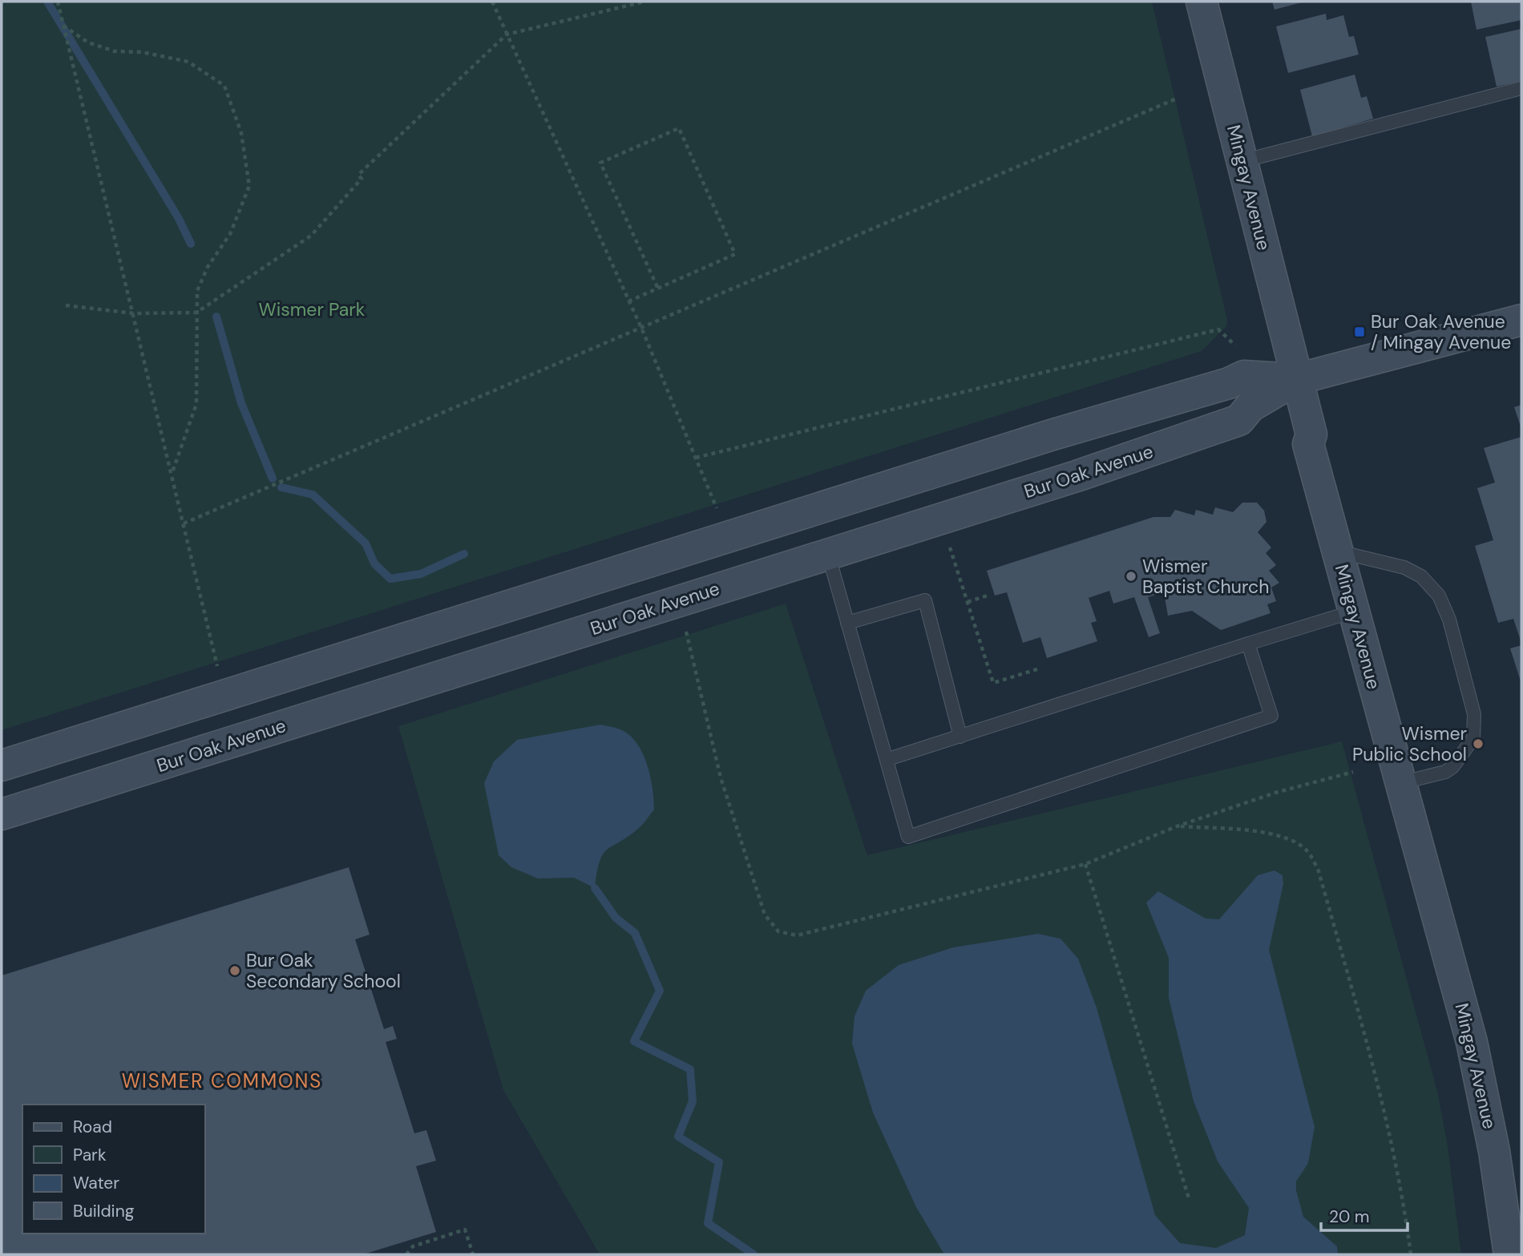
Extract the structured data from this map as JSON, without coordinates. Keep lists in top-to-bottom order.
{
  "streets": {
    "street": ["Mingay Avenue", "Bur Oak Avenue"]
  },
  "crossings": [
    ["Mingay Avenue", "Bur Oak Avenue"]
  ],
  "districts": ["WISMER COMMONS"],
  "parks": ["Wismer Park"],
  "places": {
    "transit": ["Bur Oak Avenue / Mingay Avenue"],
    "other": ["Wismer Baptist Church", "Wismer Public School", "Bur Oak Secondary School"]
  },
  "legend": [
    "Road",
    "Park",
    "Water",
    "Building"
  ],
  "scale_bar": "20 m"
}
